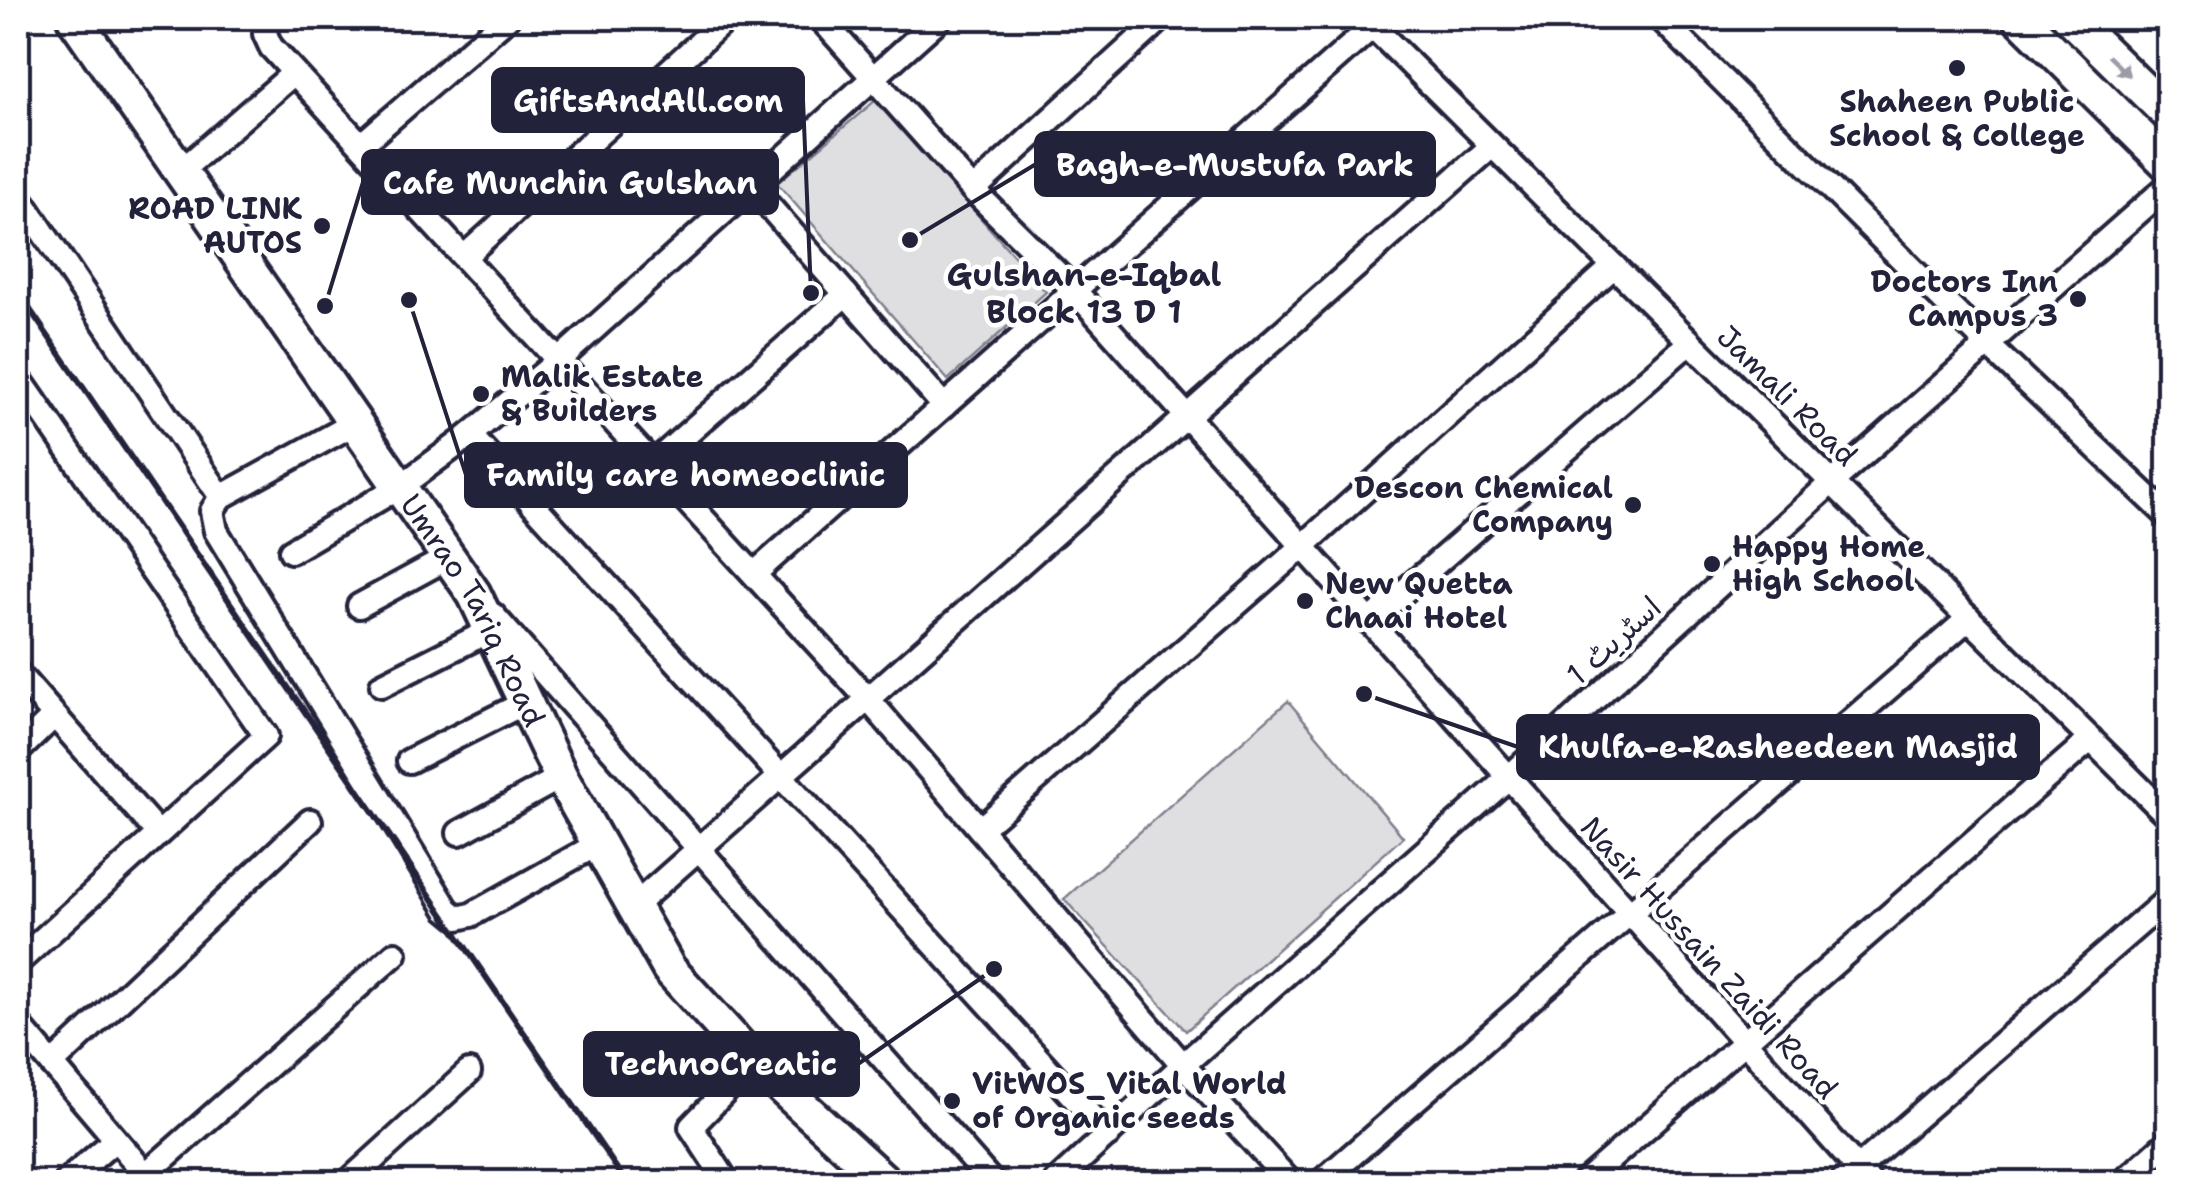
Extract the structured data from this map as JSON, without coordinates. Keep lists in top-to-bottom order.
{
  "streets": {
    "street": [
      "Jamali Road",
      "Umrao Tariq Road",
      "اسٹریٹ 1",
      "Nasir Hussain Zaidi Road"
    ]
  },
  "crossings": [
    ["Jamali Road", "اسٹریٹ 1"],
    ["اسٹریٹ 1", "Nasir Hussain Zaidi Road"]
  ],
  "districts": ["Gulshan-e-Iqbal Block 13 D 1"],
  "places": [
    "Shaheen Public School & College",
    "ROAD LINK AUTOS",
    "Bagh-e-Mustufa Park",
    "GiftsAndAll.com",
    "Doctors Inn Campus 3",
    "Family care homeoclinic",
    "Cafe Munchin Gulshan",
    "Malik Estate & Builders",
    "Descon Chemical Company",
    "Happy Home High School",
    "New Quetta Chaai Hotel",
    "Khulfa-e-Rasheedeen Masjid",
    "TechnoCreatic",
    "VitWOS_Vital World of Organic seeds"
  ]
}
